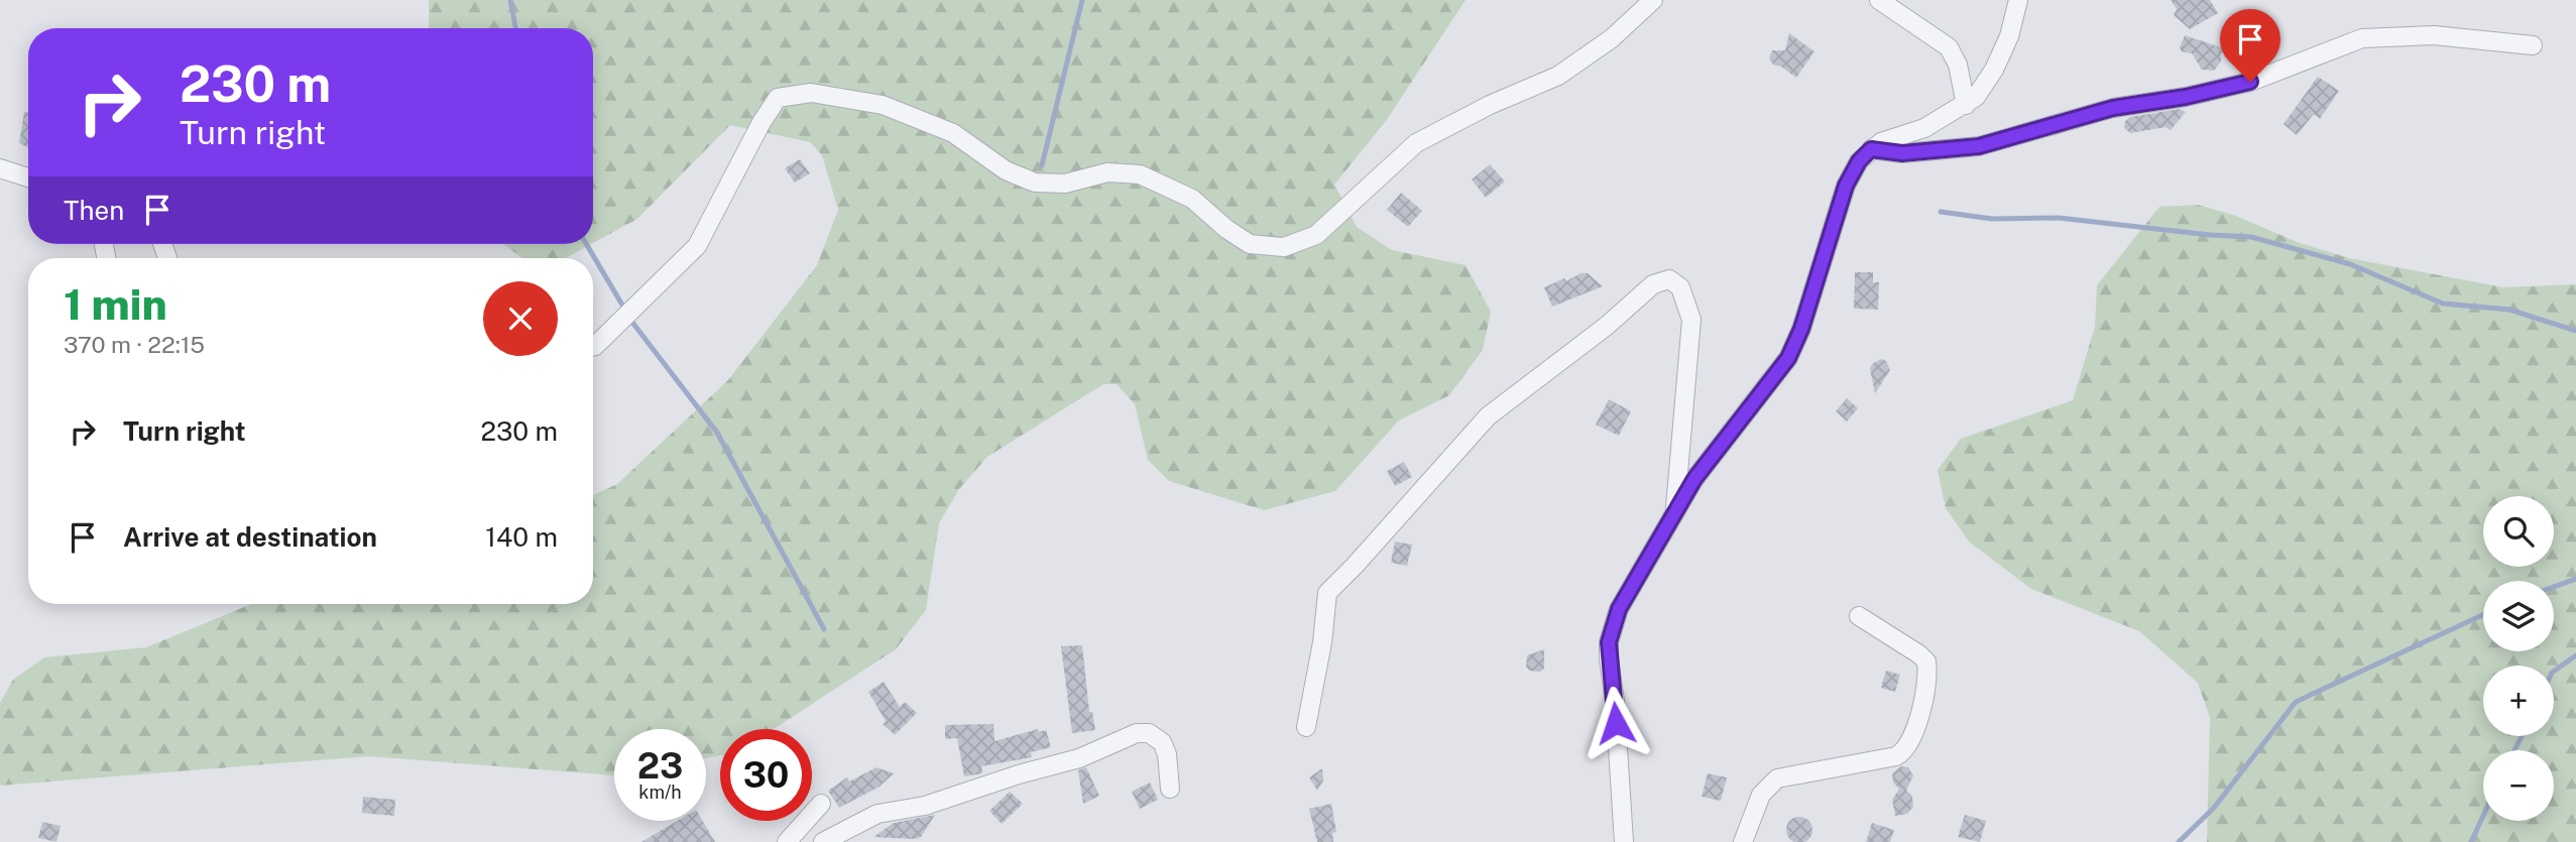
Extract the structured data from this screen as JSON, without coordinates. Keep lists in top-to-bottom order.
{
  "page": {
    "turn": ["230 m", "Turn right"],
    "then": "Then",
    "heading": ["1 min", "370 m · 22:15"],
    "list": [
      {
        "name": "Turn right",
        "value": "230 m"
      },
      {
        "name": "Arrive at destination",
        "value": "140 m"
      }
    ],
    "map_buttons": ["+", "−"],
    "speed": "23 km/h",
    "limit": "30"
  }
}
